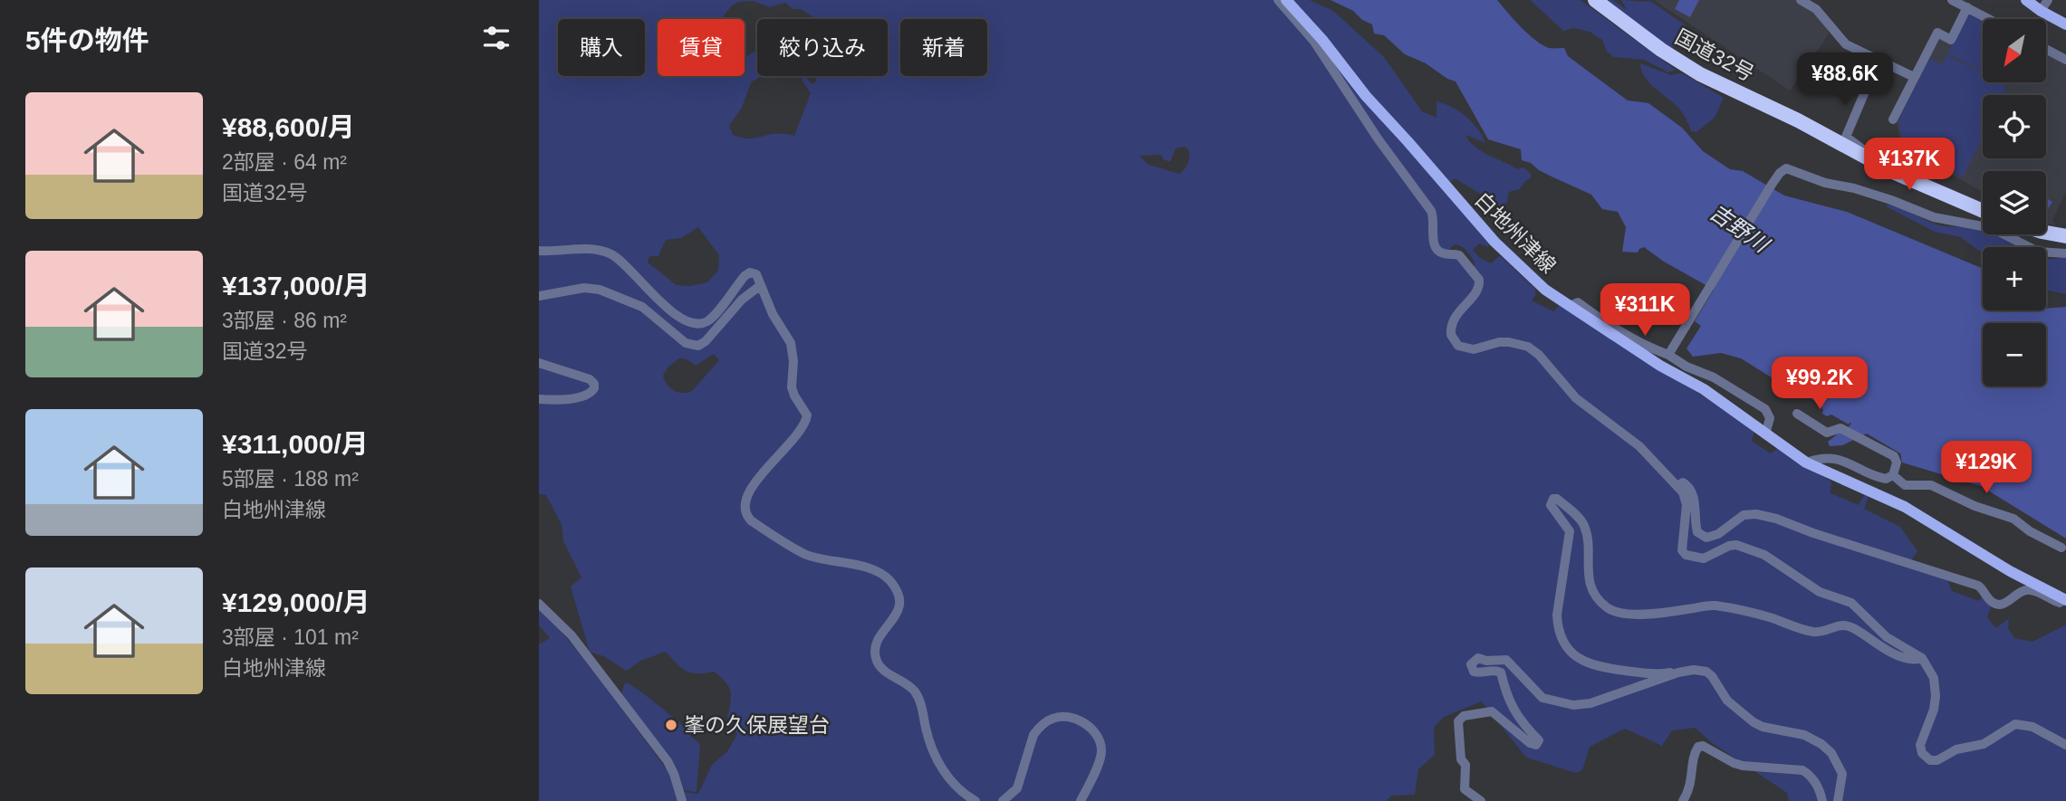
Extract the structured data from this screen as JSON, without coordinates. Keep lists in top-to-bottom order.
{
  "streets": {
    "highway": ["国道32号"],
    "main road": ["白地州津線"]
  },
  "water": ["吉野川"],
  "places": ["峯の久保展望台"],
  "north": "bottom left",
  "page": {
    "heading": "5件の物件",
    "map_buttons": ["+", "−"],
    "chip": [
      "購入",
      "賃貸",
      "絞り込み",
      "新着"
    ],
    "price": [
      "¥88.6K",
      "¥137K",
      "¥311K",
      "¥99.2K",
      "¥129K"
    ],
    "list": [
      {
        "name": "¥88,600/月",
        "note": "2部屋 · 64 m² · 国道32号"
      },
      {
        "name": "¥137,000/月",
        "note": "3部屋 · 86 m² · 国道32号"
      },
      {
        "name": "¥311,000/月",
        "note": "5部屋 · 188 m² · 白地州津線"
      },
      {
        "name": "¥129,000/月",
        "note": "3部屋 · 101 m² · 白地州津線"
      }
    ]
  }
}
